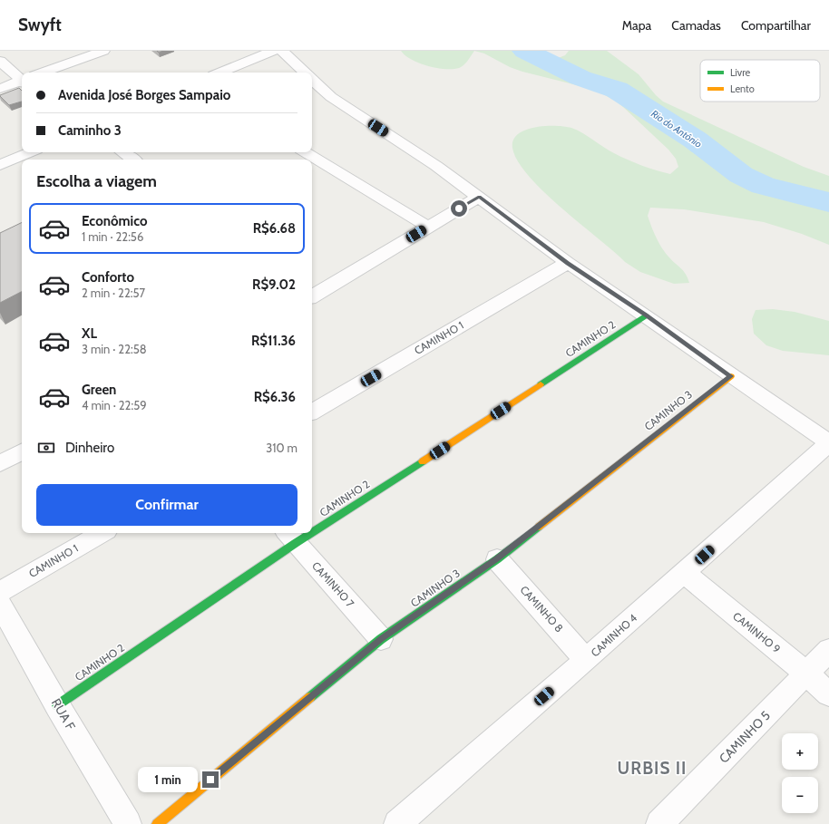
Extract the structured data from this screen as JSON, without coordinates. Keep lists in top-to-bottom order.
{
  "streets": {
    "street": [
      "CAMINHO 1",
      "CAMINHO 2",
      "CAMINHO 3",
      "CAMINHO 7",
      "CAMINHO 8",
      "CAMINHO 9",
      "CAMINHO 4",
      "RUA F",
      "CAMINHO 5"
    ]
  },
  "crossings": [
    ["CAMINHO 2", "CAMINHO 7"],
    ["CAMINHO 2", "RUA F"],
    ["CAMINHO 3", "CAMINHO 7"],
    ["CAMINHO 3", "CAMINHO 8"],
    ["CAMINHO 8", "CAMINHO 4"],
    ["CAMINHO 9", "CAMINHO 4"],
    ["CAMINHO 9", "CAMINHO 5"]
  ],
  "districts": ["URBIS II"],
  "water": ["Rio do Antônio"],
  "legend": ["Livre", "Lento"],
  "page": {
    "header": "Swyft",
    "nav": ["Mapa", "Camadas", "Compartilhar"],
    "banner": ["Avenida José Borges Sampaio", "Caminho 3"],
    "heading": "Escolha a viagem",
    "list": [
      {
        "name": "Econômico",
        "note": "1 min · 22:56",
        "value": "R$6.68"
      },
      {
        "name": "Conforto",
        "note": "2 min · 22:57",
        "value": "R$9.02"
      },
      {
        "name": "XL",
        "note": "3 min · 22:58",
        "value": "R$11.36"
      },
      {
        "name": "Green",
        "note": "4 min · 22:59",
        "value": "R$6.36"
      }
    ],
    "pay": ["Dinheiro", "310 m"],
    "buttons": "Confirmar",
    "map_buttons": ["+", "−"],
    "bubble": "1 min"
  }
}
